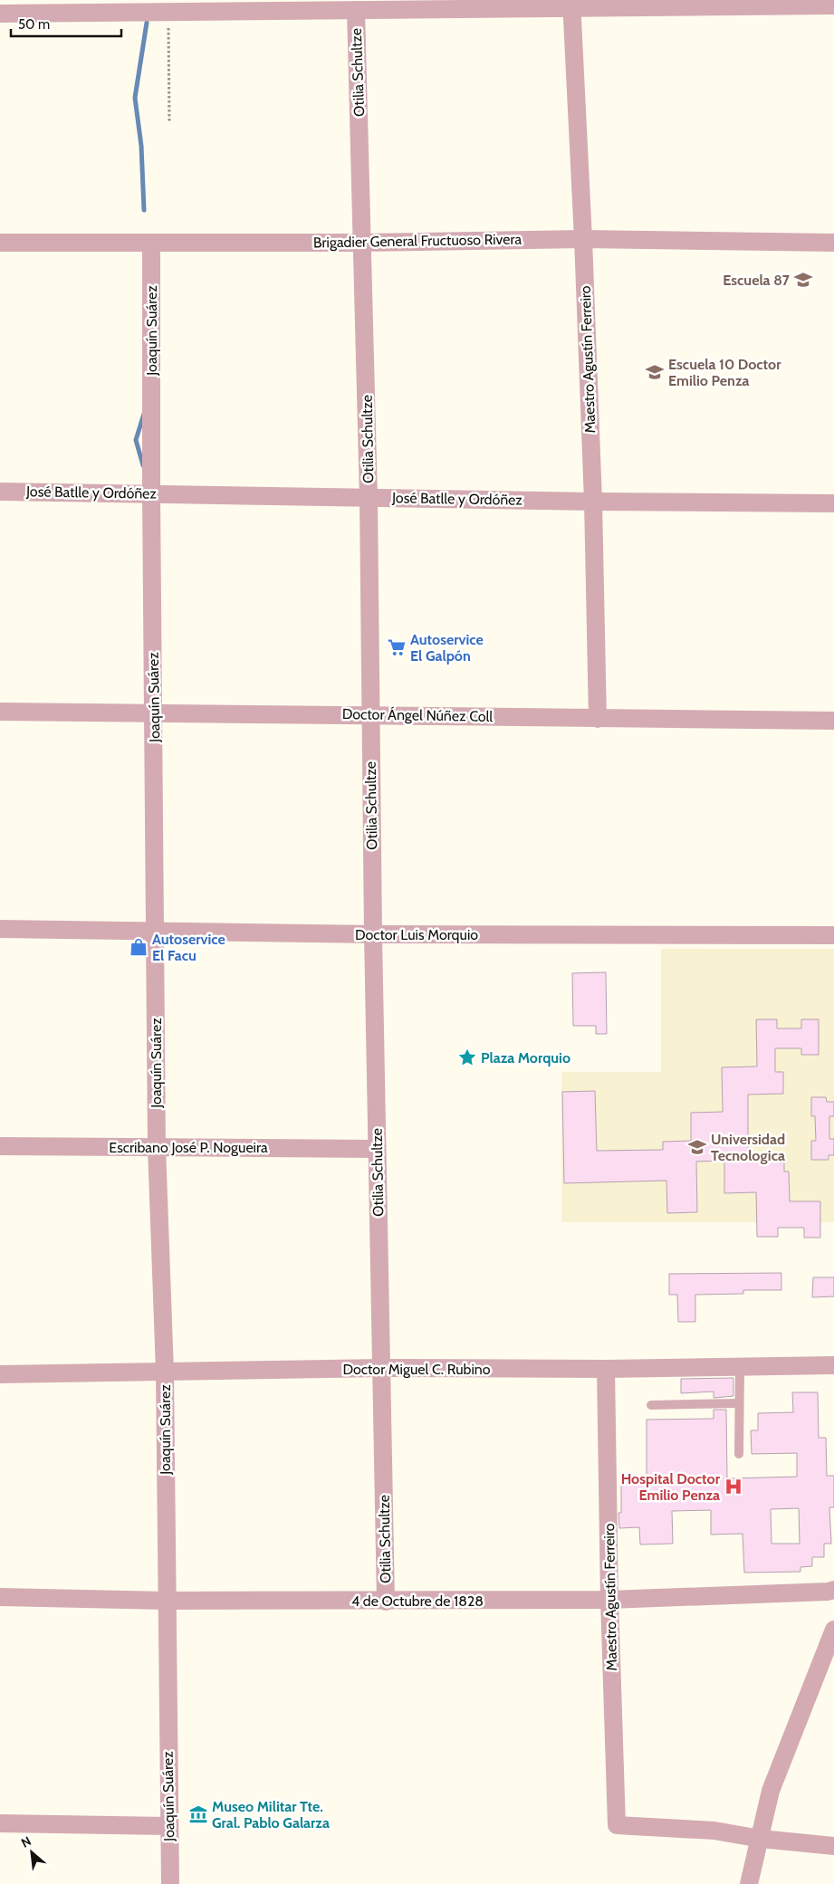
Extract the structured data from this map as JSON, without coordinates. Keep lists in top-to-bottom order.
{
  "streets": {
    "street": [
      "Otilia Schultze",
      "Brigadier General Fructuoso Rivera",
      "Joaquín Suárez",
      "Maestro Agustín Ferreiro",
      "José Batlle y Ordóñez",
      "Doctor Ángel Núñez Coll",
      "Doctor Luis Morquio",
      "Escribano José P. Nogueira",
      "Doctor Miguel C. Rubino",
      "4 de Octubre de 1828"
    ]
  },
  "crossings": [
    ["Otilia Schultze", "Brigadier General Fructuoso Rivera"],
    ["Otilia Schultze", "José Batlle y Ordóñez"],
    ["Otilia Schultze", "Doctor Ángel Núñez Coll"],
    ["Otilia Schultze", "Doctor Luis Morquio"],
    ["Otilia Schultze", "Escribano José P. Nogueira"],
    ["Otilia Schultze", "Doctor Miguel C. Rubino"],
    ["Otilia Schultze", "4 de Octubre de 1828"],
    ["Brigadier General Fructuoso Rivera", "Joaquín Suárez"],
    ["Brigadier General Fructuoso Rivera", "Maestro Agustín Ferreiro"],
    ["Joaquín Suárez", "José Batlle y Ordóñez"],
    ["Joaquín Suárez", "Doctor Ángel Núñez Coll"],
    ["Joaquín Suárez", "Doctor Luis Morquio"],
    ["Joaquín Suárez", "Escribano José P. Nogueira"],
    ["Joaquín Suárez", "Doctor Miguel C. Rubino"],
    ["Joaquín Suárez", "4 de Octubre de 1828"],
    ["Maestro Agustín Ferreiro", "José Batlle y Ordóñez"],
    ["Maestro Agustín Ferreiro", "Doctor Ángel Núñez Coll"],
    ["Maestro Agustín Ferreiro", "Doctor Miguel C. Rubino"],
    ["Maestro Agustín Ferreiro", "4 de Octubre de 1828"]
  ],
  "places": {
    "school or university": ["Escuela 87", "Escuela 10 Doctor Emilio Penza", "Universidad Tecnologica"],
    "supermarket": ["Autoservice El Galpón"],
    "shop": ["Autoservice El Facu"],
    "place": ["Plaza Morquio"],
    "hospital": ["Hospital Doctor Emilio Penza"],
    "museum": ["Museo Militar Tte. Gral. Pablo Galarza"]
  },
  "scale_bar": "50 m",
  "north": "top left"
}
